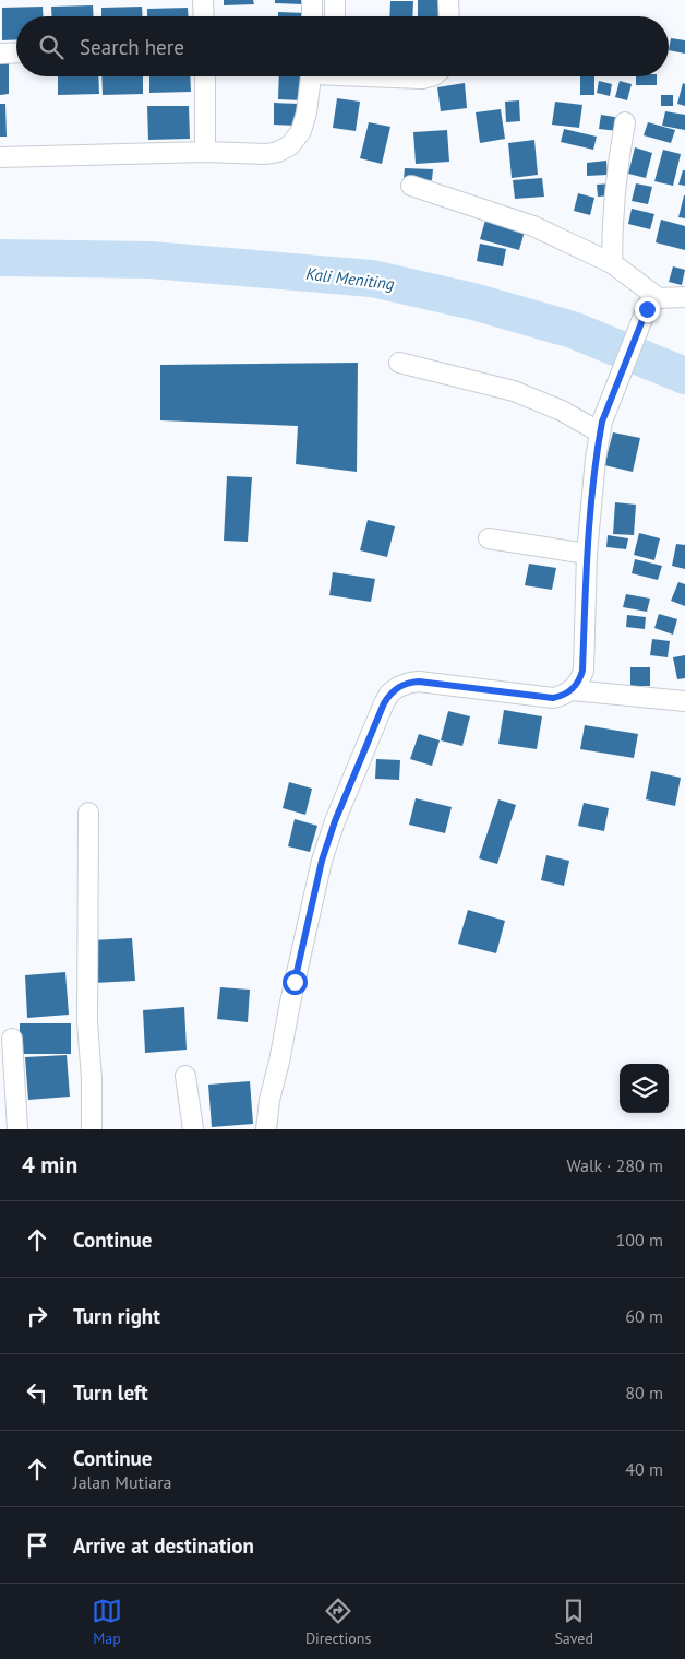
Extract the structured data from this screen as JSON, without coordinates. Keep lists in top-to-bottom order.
{
  "water": ["Kali Meniting"],
  "page": {
    "search": "Search here",
    "heading": ["4 min", "Walk · 280 m"],
    "list": [
      ["Continue", "100 m"],
      ["Turn right", "60 m"],
      ["Turn left", "80 m"],
      ["Continue", "Jalan Mutiara", "40 m"],
      "Arrive at destination"
    ],
    "nav": ["Map", "Directions", "Saved"]
  }
}
